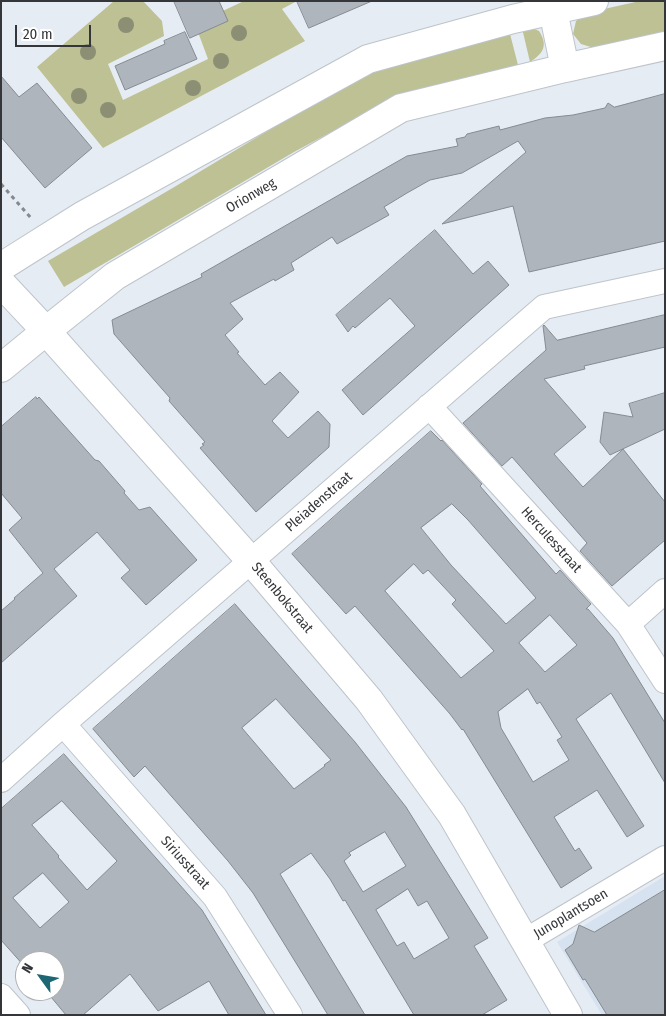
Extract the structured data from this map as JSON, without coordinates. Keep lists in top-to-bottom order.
{
  "streets": {
    "street": [
      "Orionweg",
      "Pleiadenstraat",
      "Herculesstraat",
      "Steenbokstraat",
      "Siriusstraat",
      "Junoplantsoen"
    ]
  },
  "crossings": [
    ["Orionweg", "Steenbokstraat"],
    ["Pleiadenstraat", "Herculesstraat"],
    ["Pleiadenstraat", "Steenbokstraat"],
    ["Pleiadenstraat", "Siriusstraat"],
    ["Steenbokstraat", "Junoplantsoen"]
  ],
  "scale_bar": "20 m",
  "north": "top left"
}
